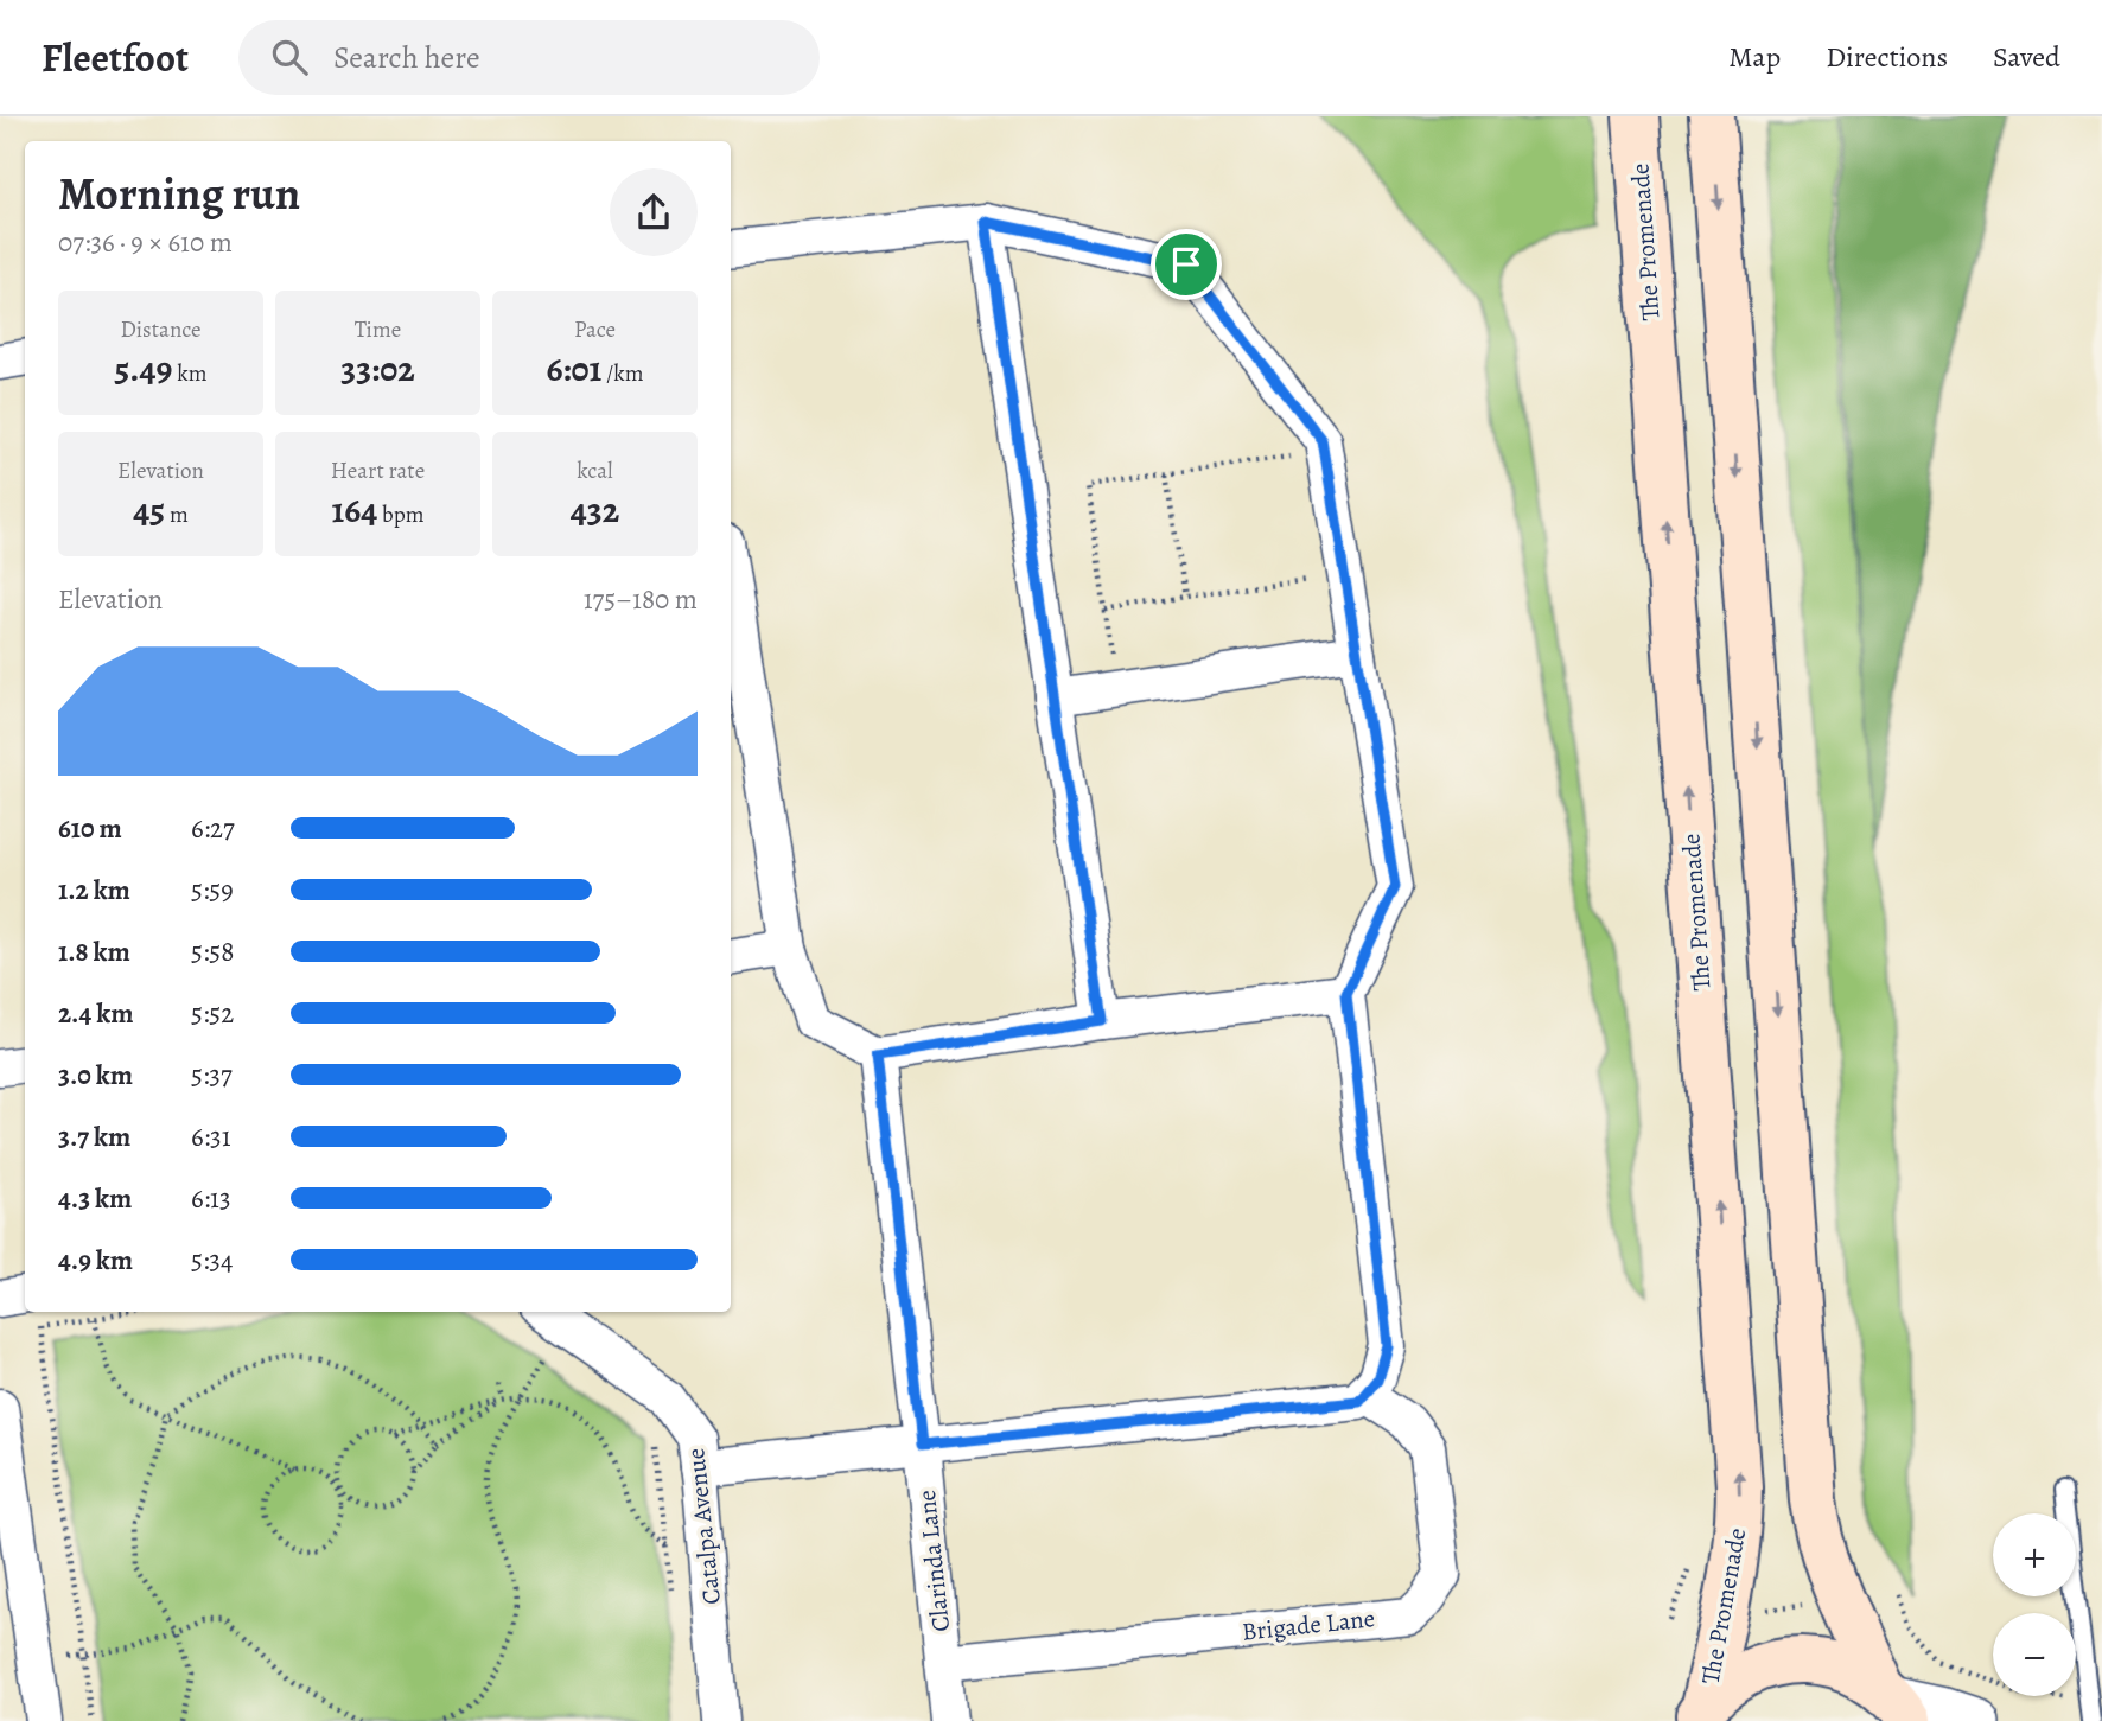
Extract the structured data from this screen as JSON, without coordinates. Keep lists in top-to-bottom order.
{
  "streets": {
    "main road": ["The Promenade"],
    "street": ["Catalpa Avenue", "Clarinda Lane", "Brigade Lane"]
  },
  "crossings": [
    ["Clarinda Lane", "Brigade Lane"]
  ],
  "page": {
    "header": "Fleetfoot",
    "search": "Search here",
    "nav": ["Map", "Directions", "Saved"],
    "heading": ["Morning run", "07:36 · 9 × 610 m"],
    "stats": [
      ["Distance", "5.49 km"],
      ["Time", "33:02"],
      ["Pace", "6:01 /km"],
      ["Elevation", "45 m"],
      ["Heart rate", "164 bpm"],
      ["kcal", "432"]
    ],
    "chart": ["Elevation", "175–180 m"],
    "list": [
      {
        "name": "610 m",
        "note": "6:27"
      },
      {
        "name": "1.2 km",
        "note": "5:59"
      },
      {
        "name": "1.8 km",
        "note": "5:58"
      },
      {
        "name": "2.4 km",
        "note": "5:52"
      },
      {
        "name": "3.0 km",
        "note": "5:37"
      },
      {
        "name": "3.7 km",
        "note": "6:31"
      },
      {
        "name": "4.3 km",
        "note": "6:13"
      },
      {
        "name": "4.9 km",
        "note": "5:34"
      }
    ],
    "map_buttons": ["+", "−"]
  }
}
